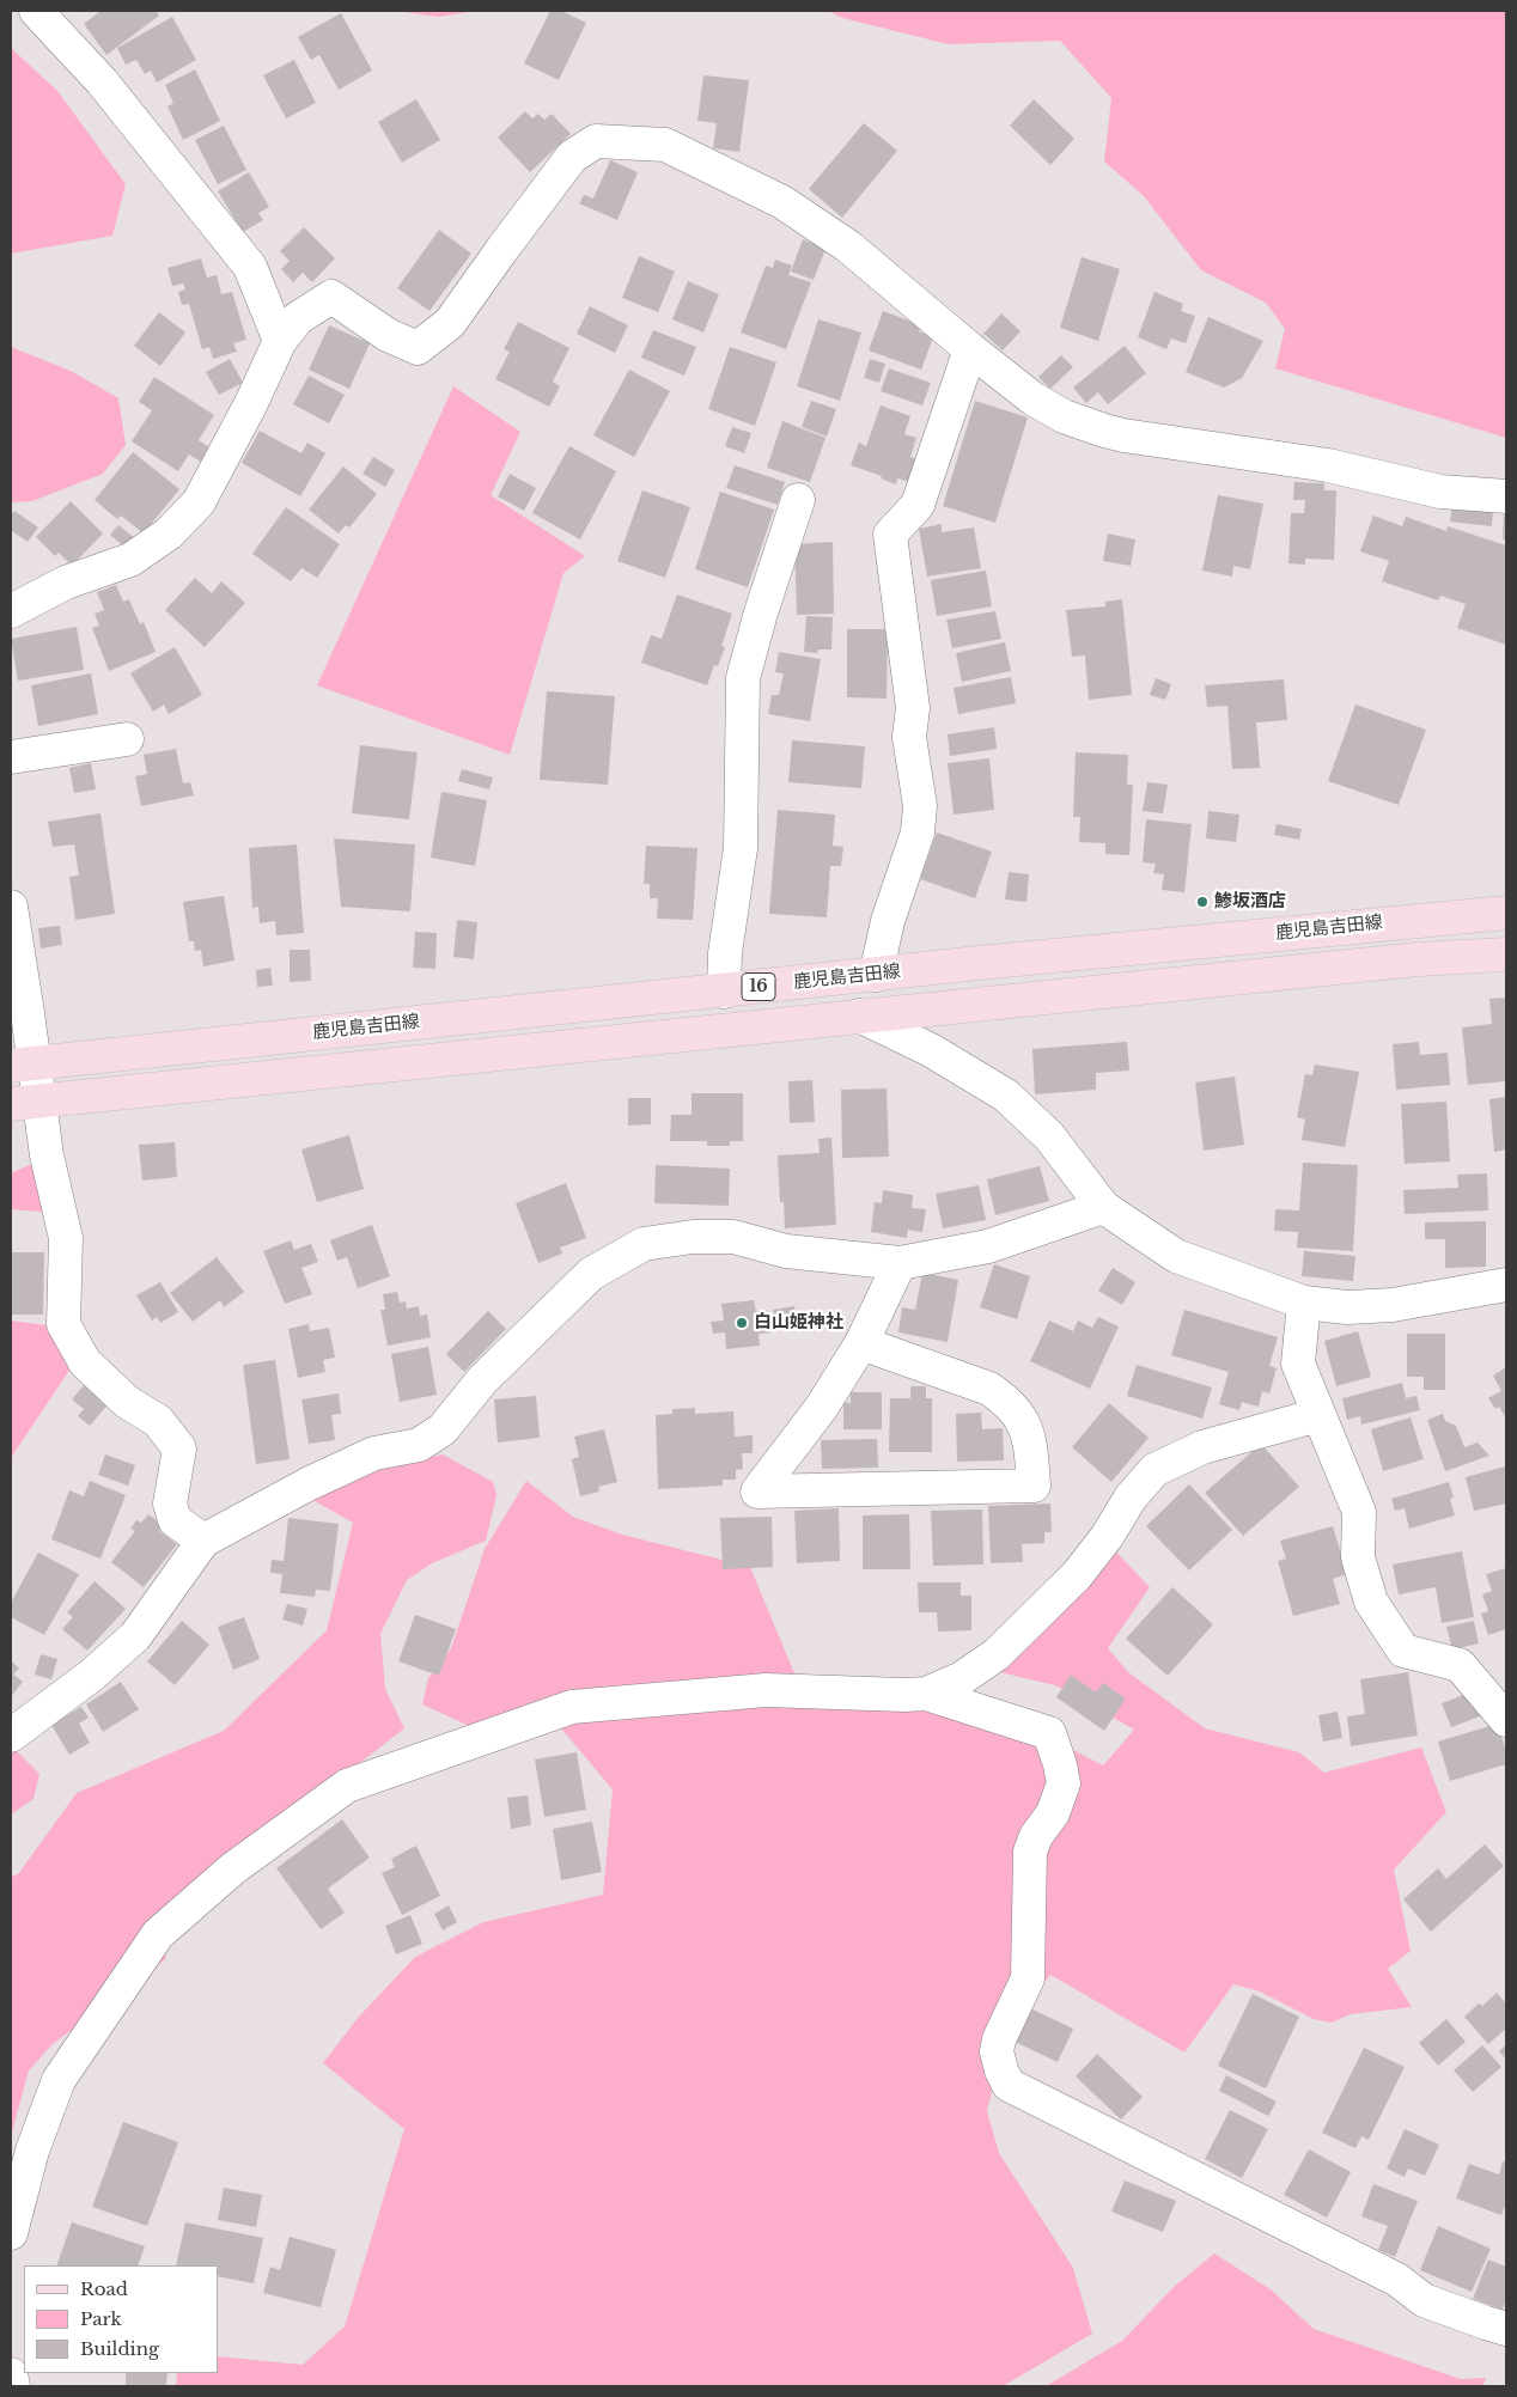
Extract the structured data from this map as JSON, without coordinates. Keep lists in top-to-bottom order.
{
  "streets": {
    "main road": ["鹿児島吉田線", "16"]
  },
  "places": ["鯵坂酒店", "白山姫神社"],
  "legend": ["Road", "Park", "Building"]
}
